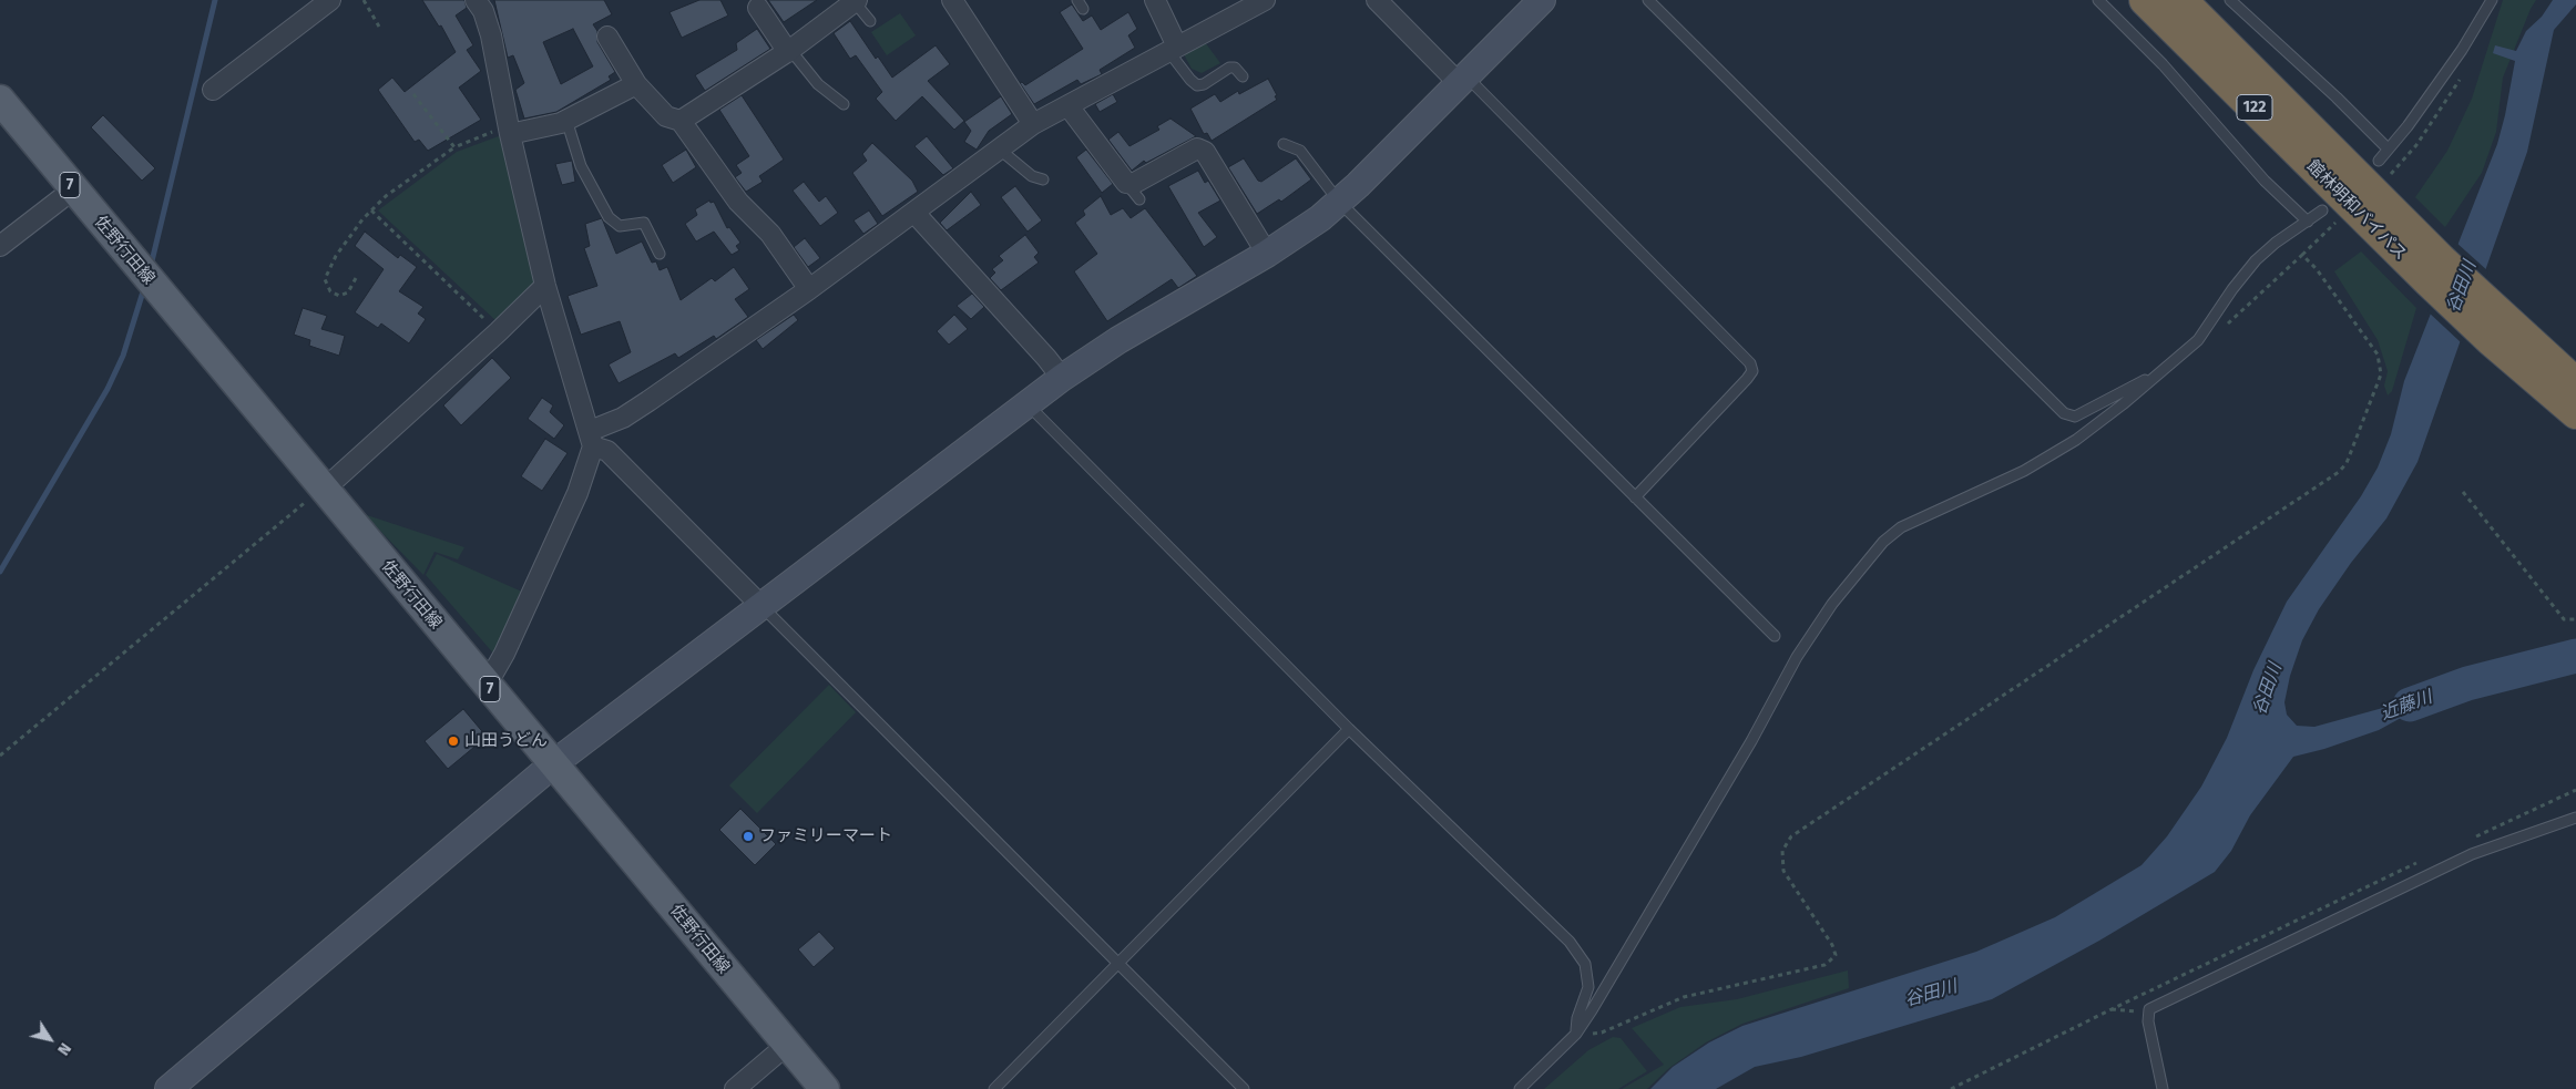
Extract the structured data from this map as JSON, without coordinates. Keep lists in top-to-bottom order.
{
  "streets": {
    "highway": ["122", "館林明和バイパス"],
    "main road": ["7", "佐野行田線"]
  },
  "water": ["谷田川", "近藤川"],
  "places": ["山田うどん", "ファミリーマート"],
  "north": "bottom right"
}
